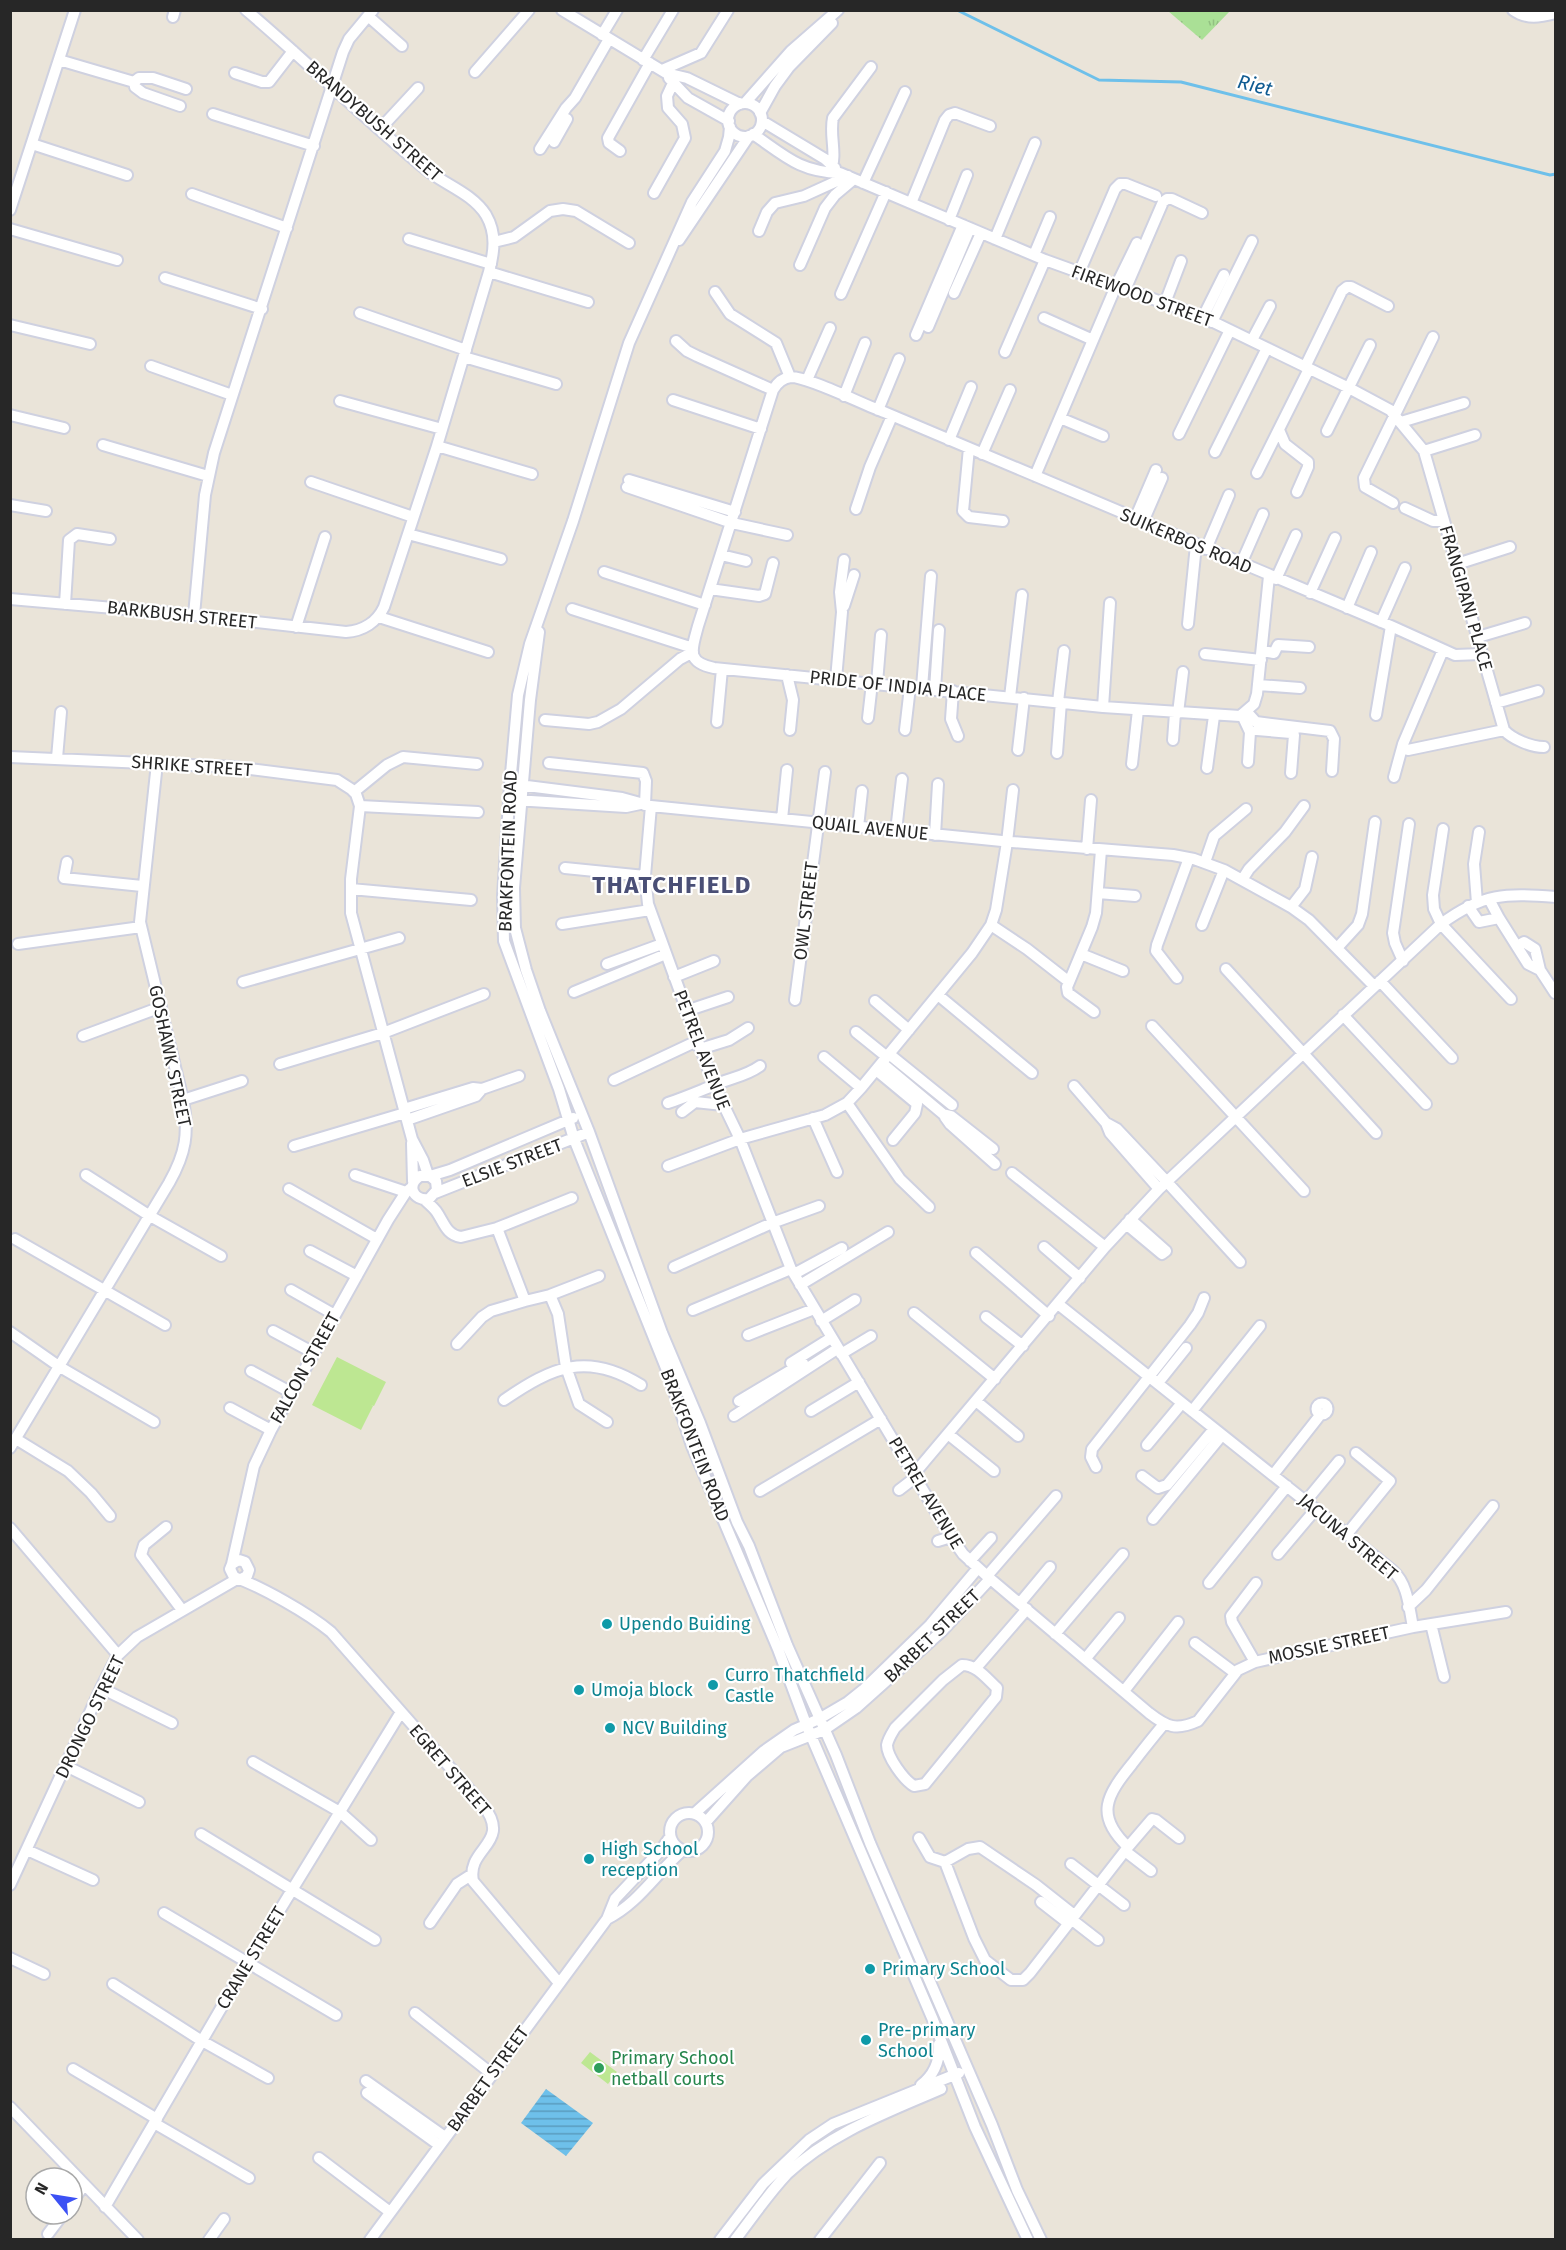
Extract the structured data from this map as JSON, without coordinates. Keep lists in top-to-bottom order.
{
  "streets": {
    "street": [
      "BRANDYBUSH STREET",
      "FIREWOOD STREET",
      "SUIKERBOS ROAD",
      "FRANGIPANI PLACE",
      "BARKBUSH STREET",
      "PRIDE OF INDIA PLACE",
      "SHRIKE STREET",
      "QUAIL AVENUE",
      "BRAKFONTEIN ROAD",
      "OWL STREET",
      "PETREL AVENUE",
      "GOSHAWK STREET",
      "ELSIE STREET",
      "FALCON STREET",
      "JACUNA STREET",
      "BARBET STREET",
      "MOSSIE STREET",
      "DRONGO STREET",
      "EGRET STREET",
      "CRANE STREET"
    ]
  },
  "crossings": [
    ["FIREWOOD STREET", "FRANGIPANI PLACE"],
    ["FIREWOOD STREET", "BRAKFONTEIN ROAD"],
    ["SUIKERBOS ROAD", "FRANGIPANI PLACE"],
    ["SHRIKE STREET", "GOSHAWK STREET"],
    ["QUAIL AVENUE", "BRAKFONTEIN ROAD"],
    ["QUAIL AVENUE", "OWL STREET"],
    ["QUAIL AVENUE", "PETREL AVENUE"],
    ["BRAKFONTEIN ROAD", "ELSIE STREET"],
    ["BRAKFONTEIN ROAD", "BARBET STREET"],
    ["PETREL AVENUE", "BARBET STREET"],
    ["PETREL AVENUE", "MOSSIE STREET"],
    ["ELSIE STREET", "FALCON STREET"],
    ["FALCON STREET", "DRONGO STREET"],
    ["FALCON STREET", "EGRET STREET"],
    ["JACUNA STREET", "MOSSIE STREET"],
    ["DRONGO STREET", "EGRET STREET"],
    ["EGRET STREET", "CRANE STREET"]
  ],
  "districts": ["THATCHFIELD"],
  "water": ["Riet"],
  "places": [
    "Upendo Buiding",
    "Curro Thatchfield Castle",
    "Umoja block",
    "NCV Building",
    "High School reception",
    "Primary School",
    "Pre-primary School",
    "Primary School netball courts"
  ],
  "north": "top left"
}
